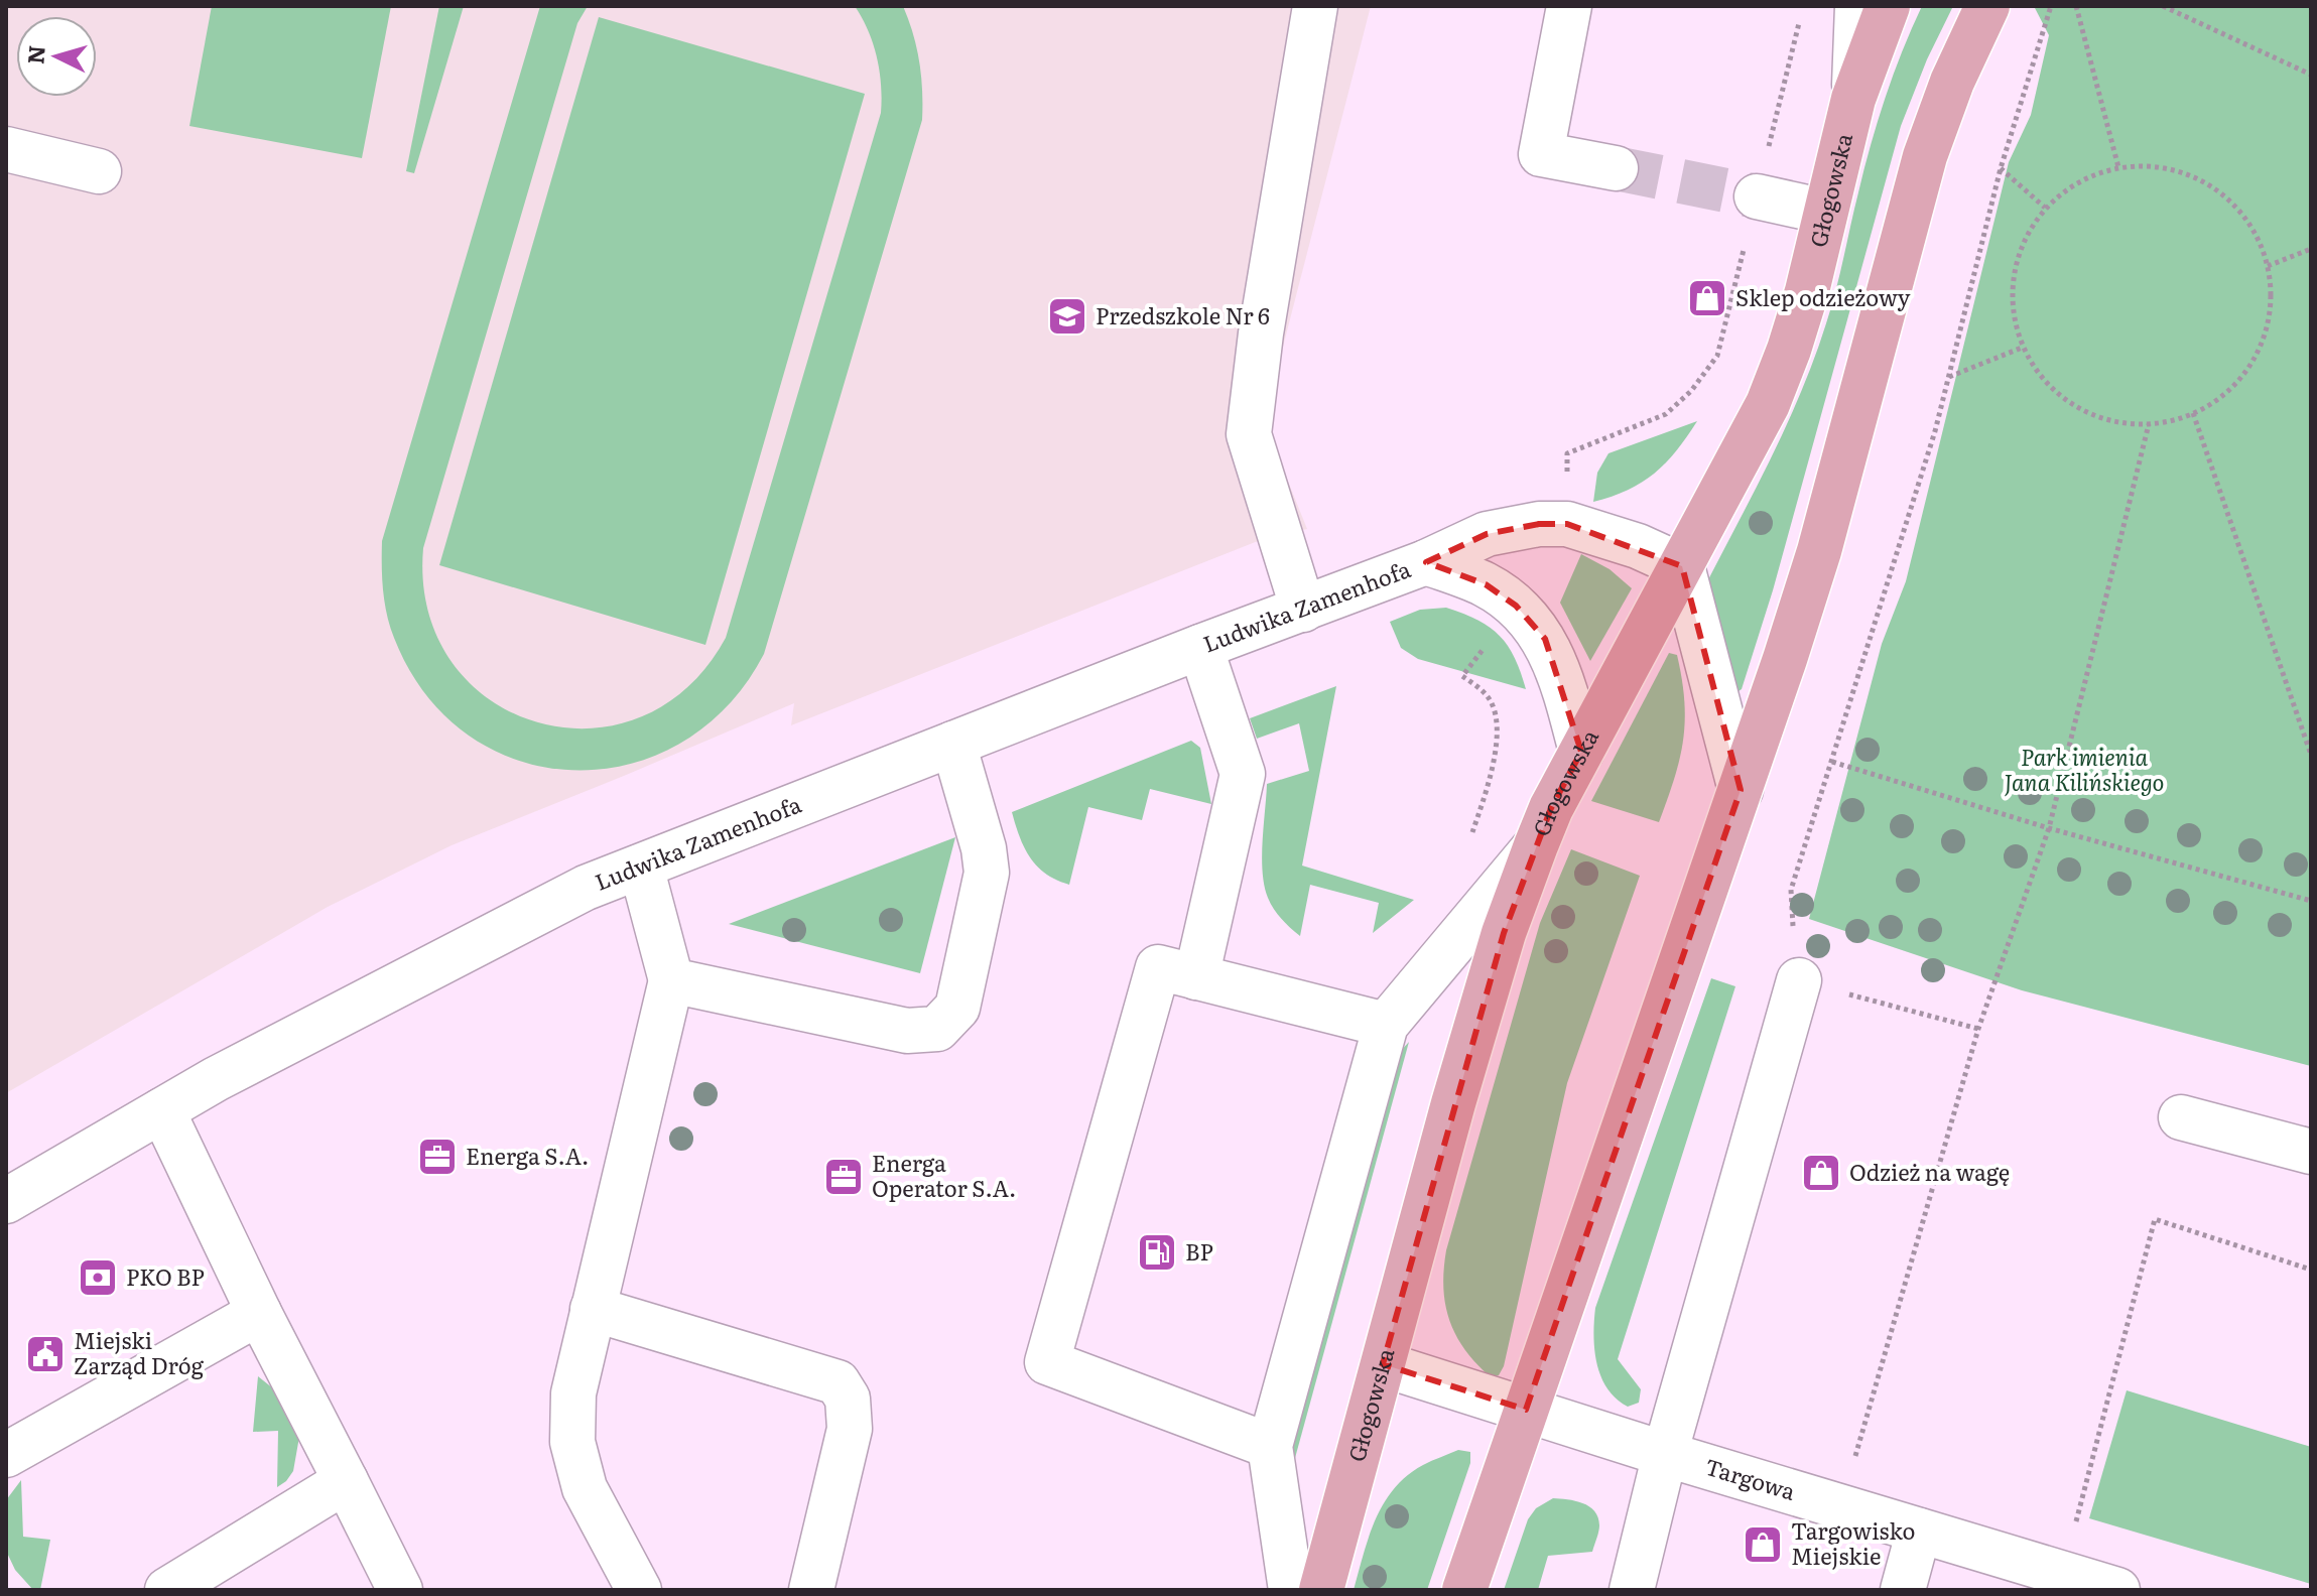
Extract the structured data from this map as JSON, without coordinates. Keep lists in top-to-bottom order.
{
  "streets": {
    "main road": ["Głogowska"],
    "street": ["Ludwika Zamenhofa", "Targowa"]
  },
  "crossings": [
    ["Głogowska", "Ludwika Zamenhofa"],
    ["Głogowska", "Targowa"]
  ],
  "parks": ["Park imienia Jana Kilińskiego"],
  "places": {
    "shop": ["Sklep odzieżowy", "Odzież na wagę", "Targowisko Miejskie"],
    "school or university": ["Przedszkole Nr 6"],
    "office": ["Energa S.A.", "Energa Operator S.A."],
    "fuel station": ["BP"],
    "bank": ["PKO BP"],
    "public building": ["Miejski Zarząd Dróg"]
  },
  "north": "left"
}
